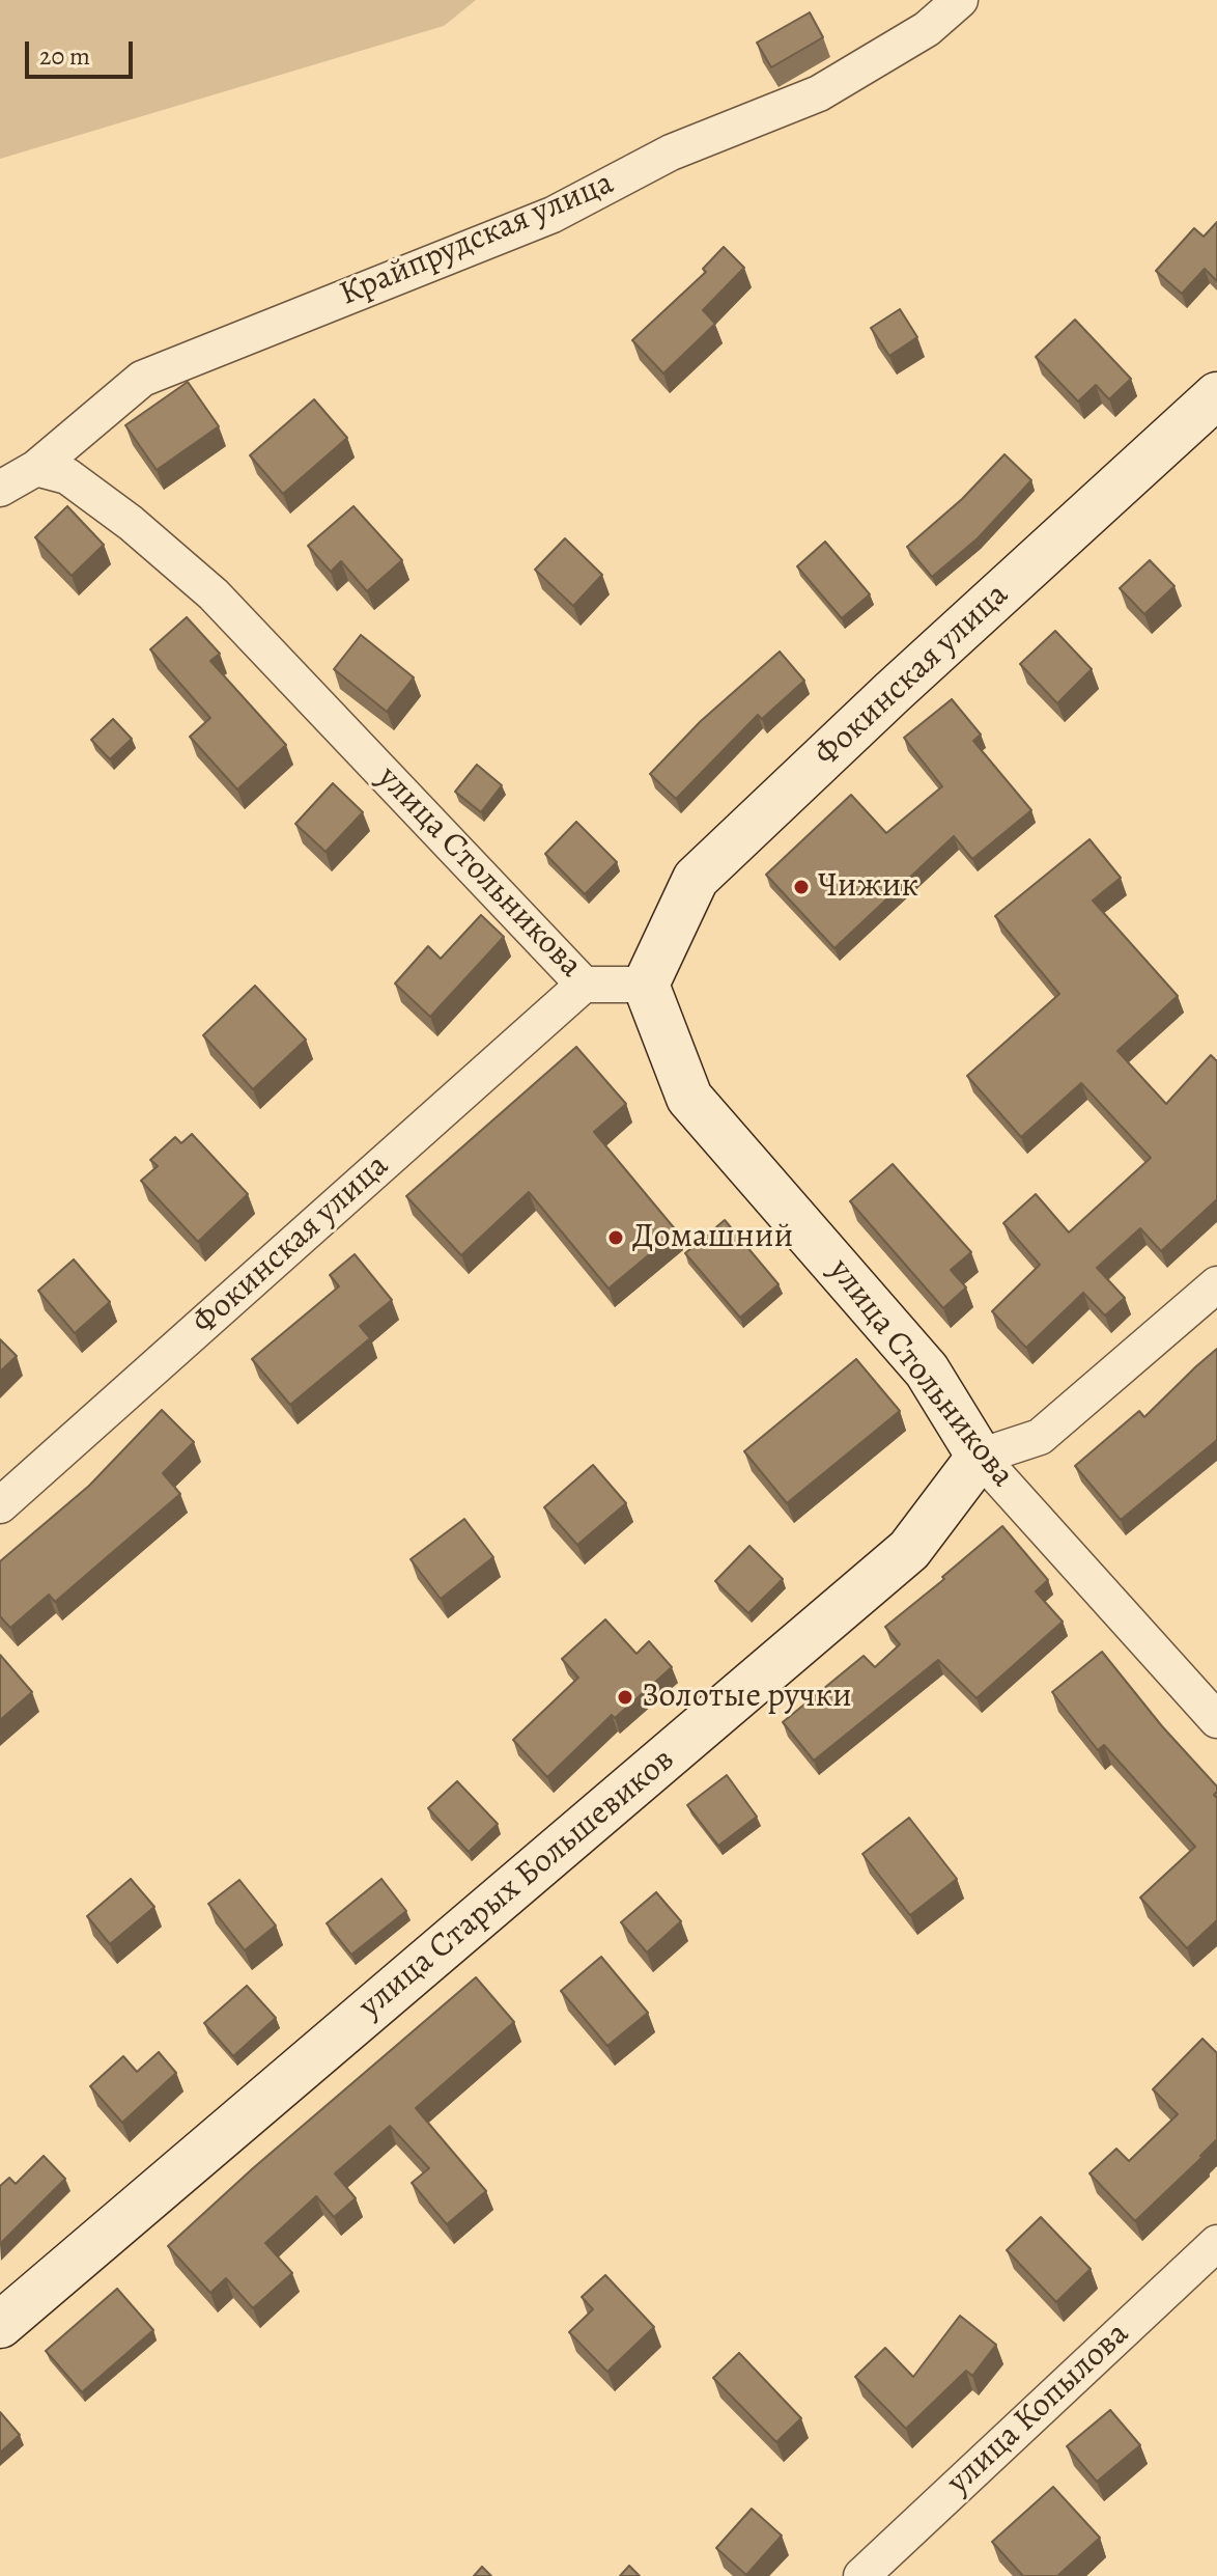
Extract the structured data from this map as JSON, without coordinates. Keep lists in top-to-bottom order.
{
  "streets": {
    "main road": ["Фокинская улица", "улица Стольникова", "улица Старых Большевиков"],
    "street": ["Крайпрудская улица", "улица Копылова"]
  },
  "crossings": [
    ["Крайпрудская улица", "улица Стольникова"],
    ["Фокинская улица", "улица Стольникова"],
    ["улица Стольникова", "улица Старых Большевиков"]
  ],
  "places": ["Чижик", "Домашний", "Золотые ручки"],
  "scale_bar": "20 m"
}
